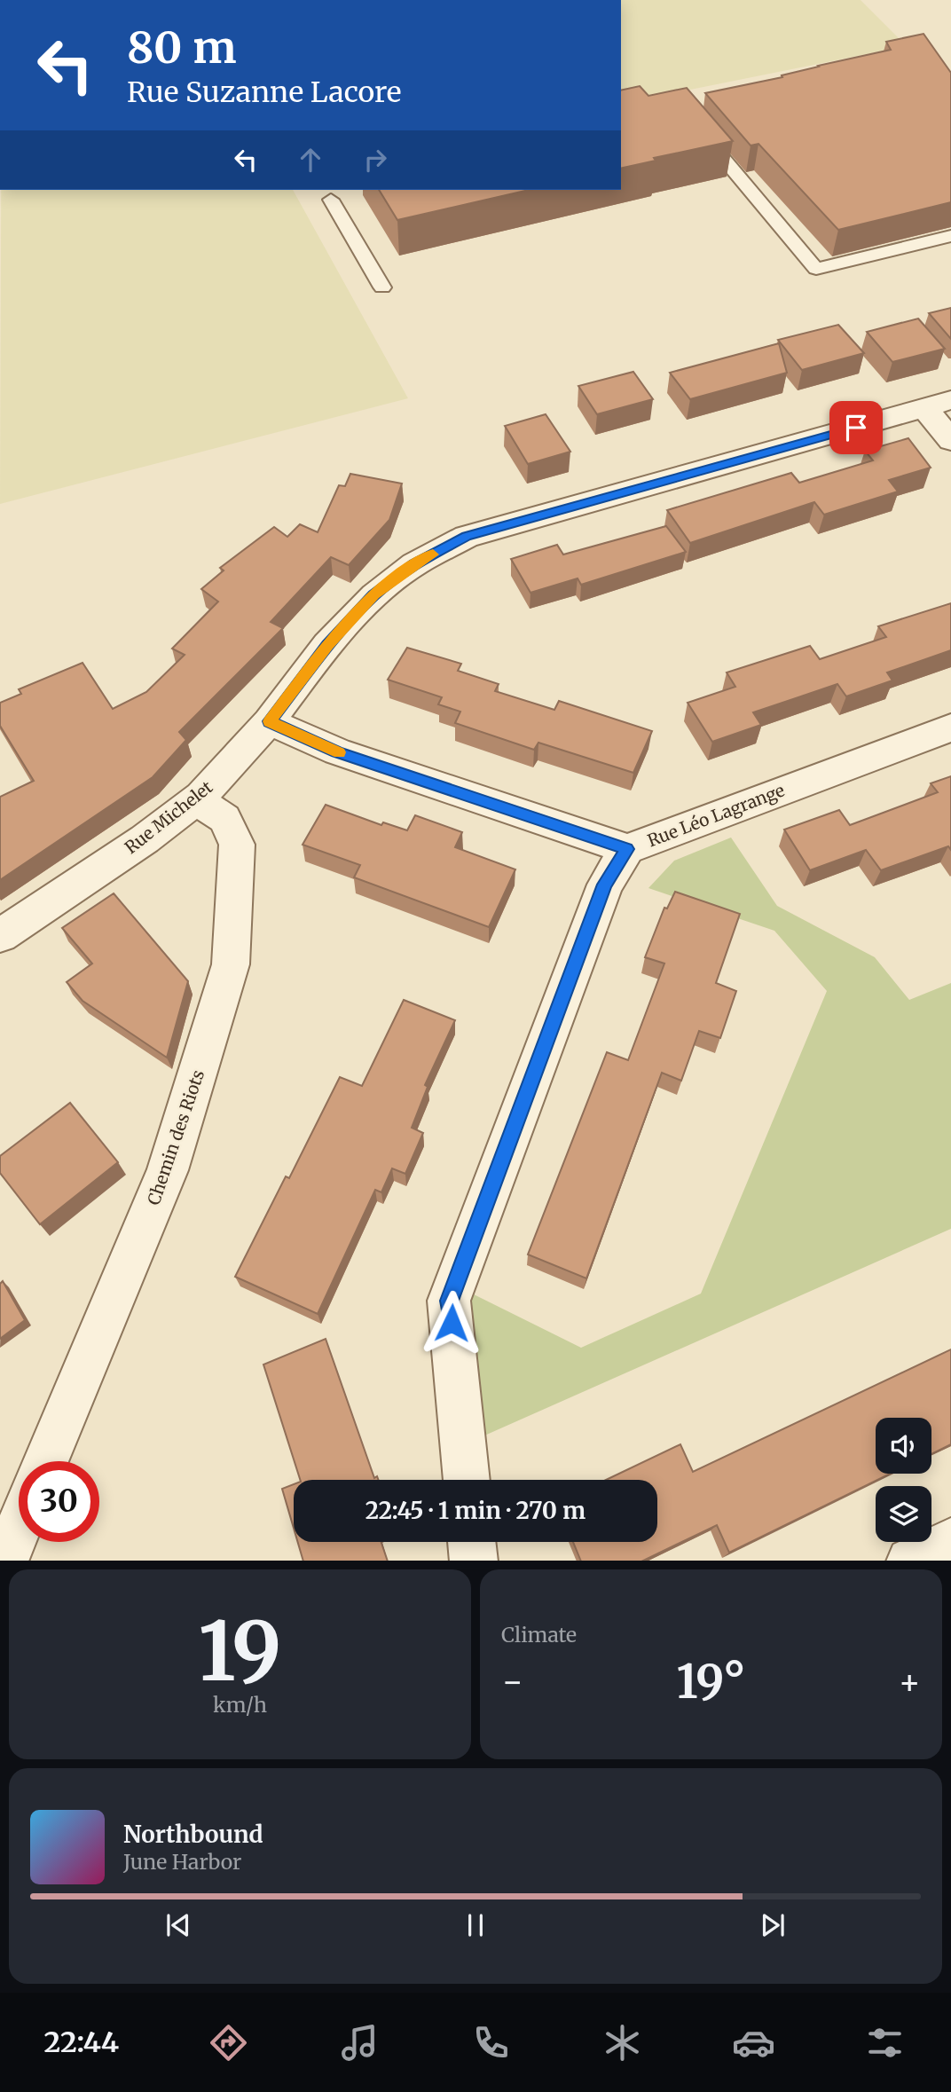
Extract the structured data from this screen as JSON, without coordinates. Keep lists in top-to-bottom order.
{
  "streets": {
    "street": ["Rue Léo Lagrange", "Rue Michelet", "Chemin des Riots"]
  },
  "crossings": [
    ["Rue Michelet", "Chemin des Riots"]
  ],
  "page": {
    "turn": ["80 m", "Rue Suzanne Lacore"],
    "limit": "30",
    "trip": "22:45 · 1 min · 270 m",
    "tile": [
      ["19", "km/h"],
      "Climate"
    ],
    "heat": ["−", "19°", "+"],
    "song": ["Northbound", "June Harbor"],
    "tabs": "22:44"
  }
}
